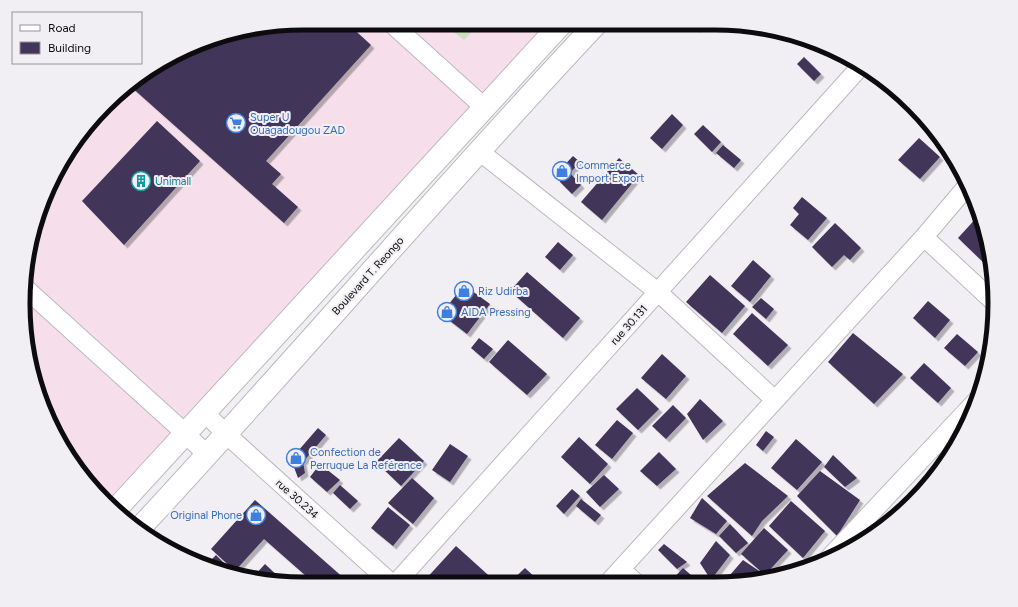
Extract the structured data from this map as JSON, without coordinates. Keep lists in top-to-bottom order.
{
  "streets": {
    "main road": ["Boulevard T. Reongo"],
    "street": ["rue 30.131", "rue 30.234"]
  },
  "crossings": [
    ["Boulevard T. Reongo", "rue 30.234"]
  ],
  "places": {
    "supermarket": ["Super U Ouagadougou ZAD"],
    "shop": [
      "Commerce Import Export",
      "Riz Udirba",
      "AIDA Pressing",
      "Confection de Perruque La Reférence",
      "Original Phone"
    ],
    "building": ["Unimall"]
  },
  "legend": ["Road", "Building"]
}
